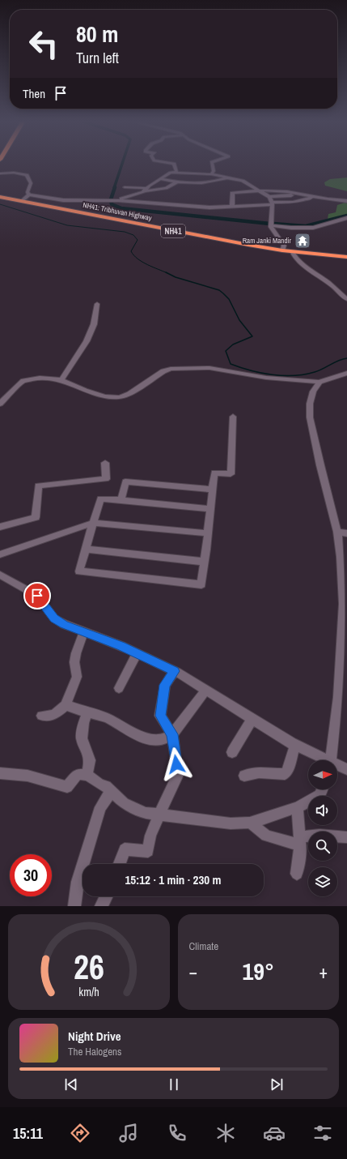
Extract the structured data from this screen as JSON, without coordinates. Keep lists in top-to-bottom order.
{
  "streets": {
    "highway": ["NH41: Tribhuvan Highway", "NH41"]
  },
  "places": {
    "temple": ["Ram Janki Mandir"]
  },
  "north": "right",
  "page": {
    "turn": ["80 m", "Turn left"],
    "then": "Then",
    "limit": "30",
    "trip": "15:12 · 1 min · 230 m",
    "tile": "Climate",
    "heat": ["−", "19°", "+"],
    "song": ["Night Drive", "The Halogens"],
    "tabs": "15:11",
    "gauge": ["26", "km/h"]
  }
}
